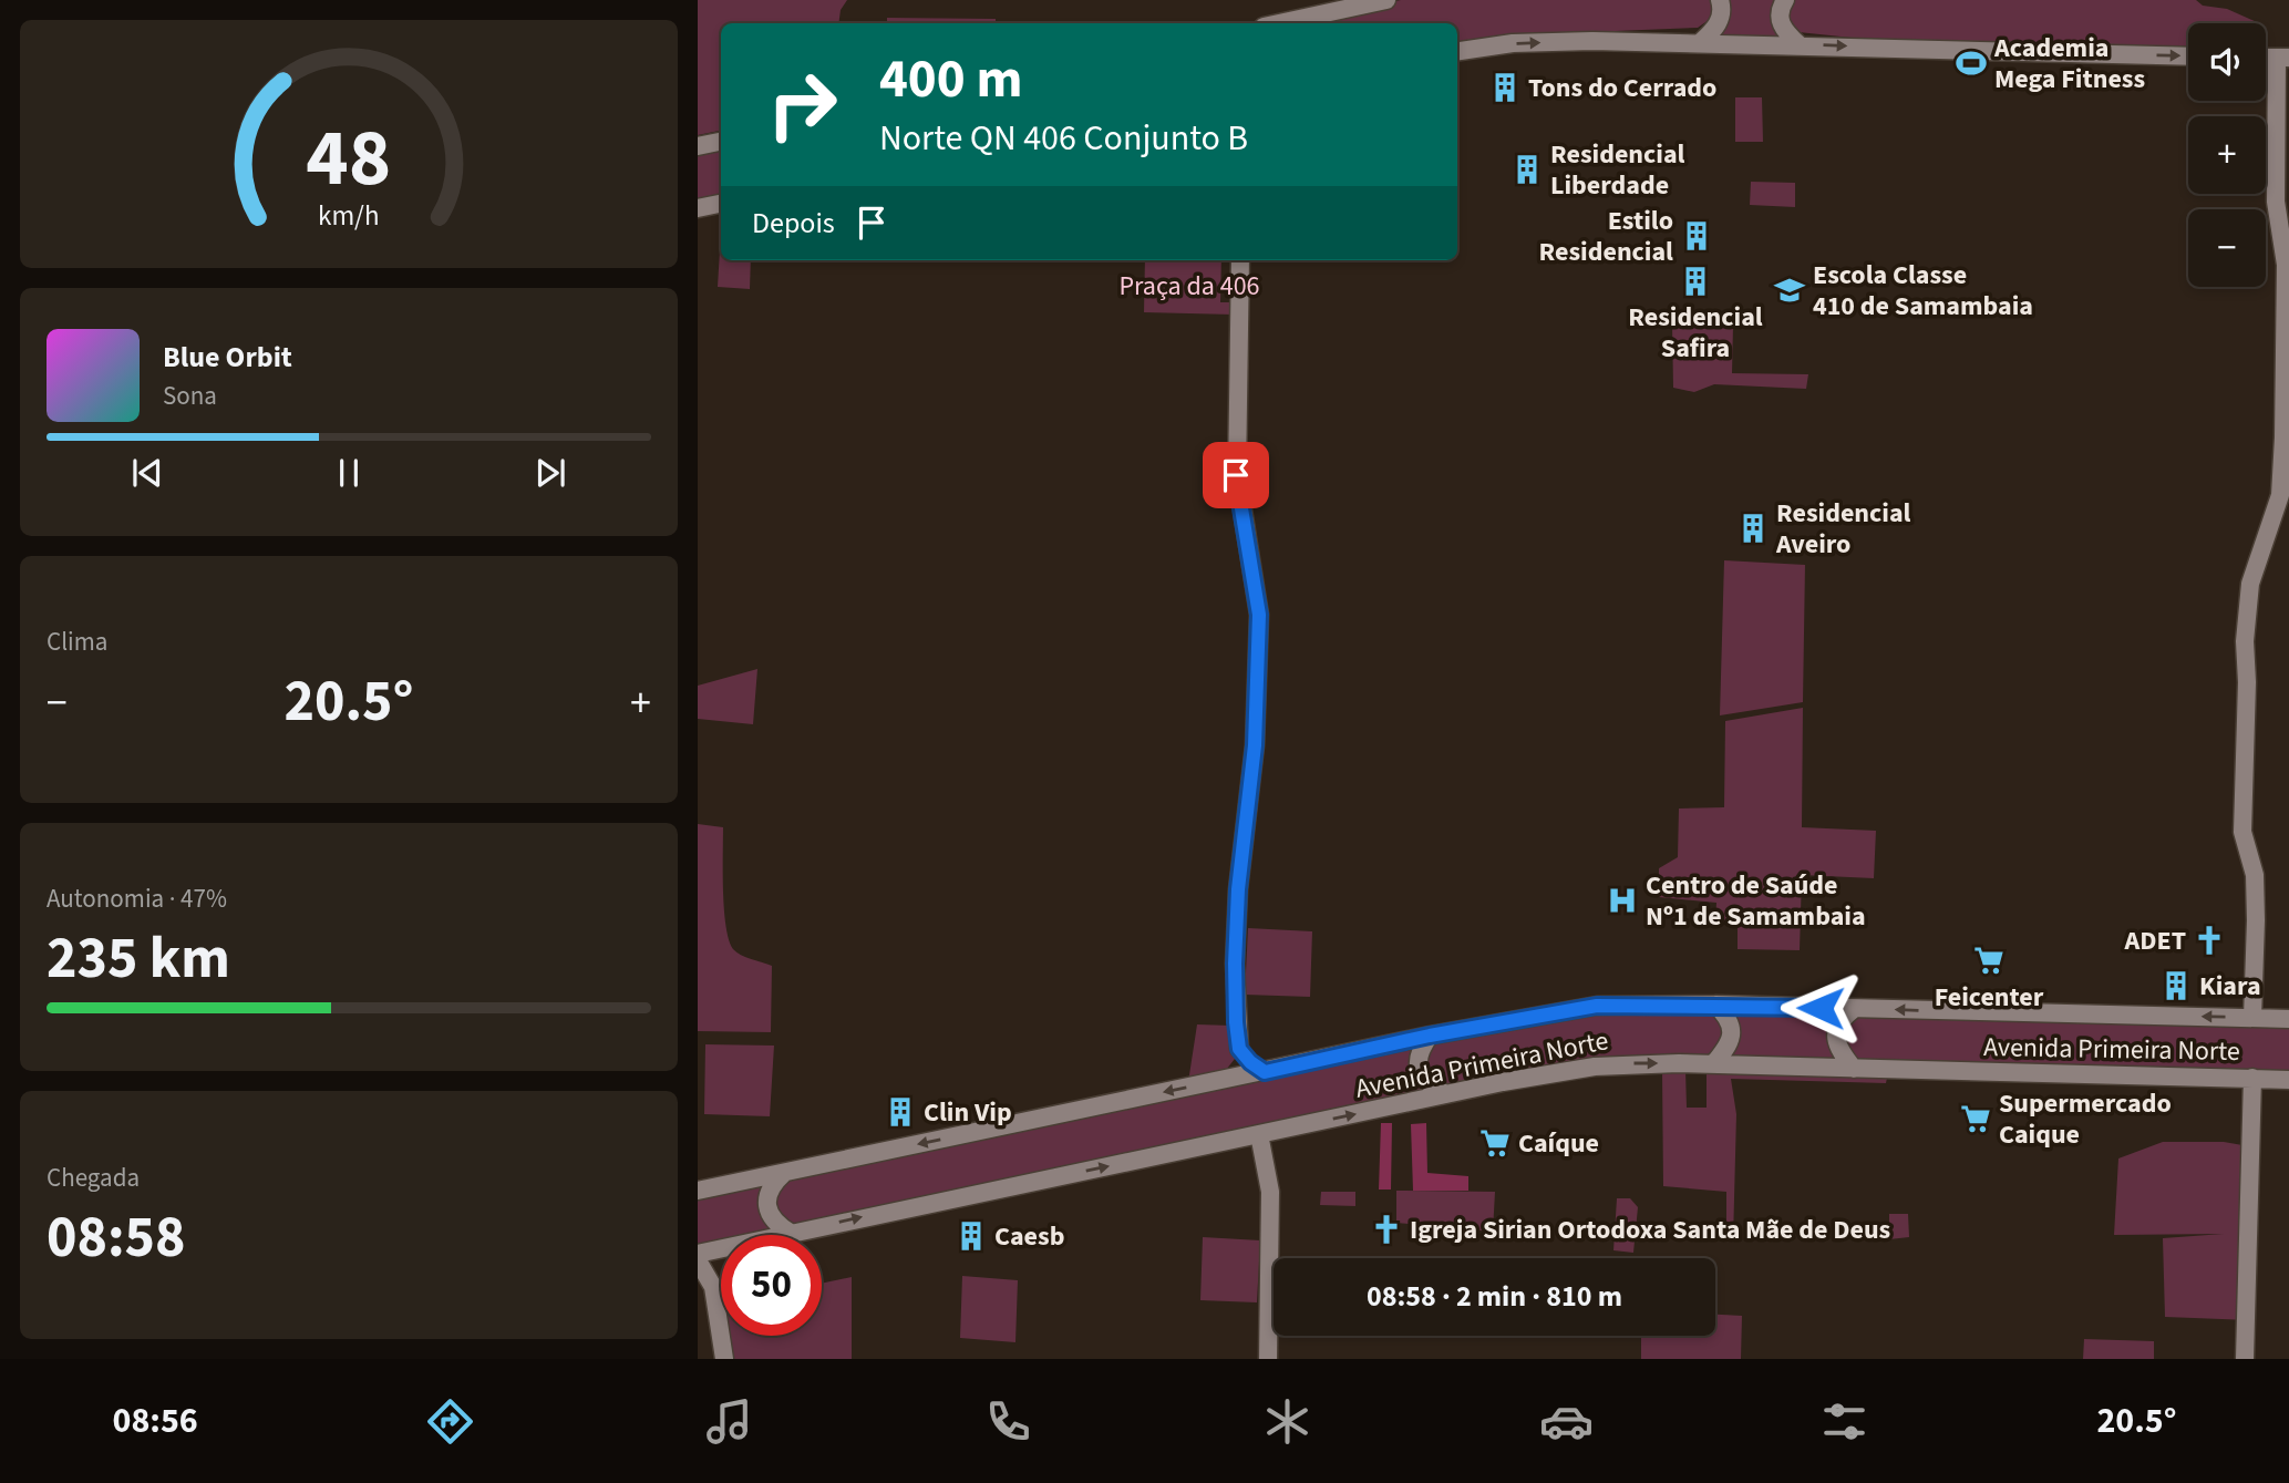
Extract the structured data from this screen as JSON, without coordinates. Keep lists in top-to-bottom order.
{
  "streets": {
    "main road": ["Avenida Primeira Norte"]
  },
  "parks": ["Praça da 406"],
  "places": {
    "sports": ["Academia Mega Fitness"],
    "building": [
      "Tons do Cerrado",
      "Residencial Liberdade",
      "Estilo Residencial",
      "Residencial Safira",
      "Residencial Aveiro",
      "Kiara",
      "Clin Vip",
      "Caesb"
    ],
    "school or university": ["Escola Classe 410 de Samambaia"],
    "hospital": ["Centro de Saúde Nº1 de Samambaia"],
    "church": ["ADET", "Igreja Sirian Ortodoxa Santa Mãe de Deus"],
    "supermarket": ["Feicenter", "Supermercado Caique", "Caíque"]
  },
  "page": {
    "map_buttons": ["+", "−"],
    "turn": ["400 m", "Norte QN 406 Conjunto B"],
    "then": "Depois",
    "song": ["Blue Orbit", "Sona"],
    "tile": [
      "Clima",
      ["Autonomia · 47%", "235 km"],
      ["Chegada", "08:58"]
    ],
    "heat": ["−", "20.5°", "+"],
    "limit": "50",
    "trip": "08:58 · 2 min · 810 m",
    "tabs": ["08:56", "20.5°"],
    "gauge": ["48", "km/h"]
  }
}
